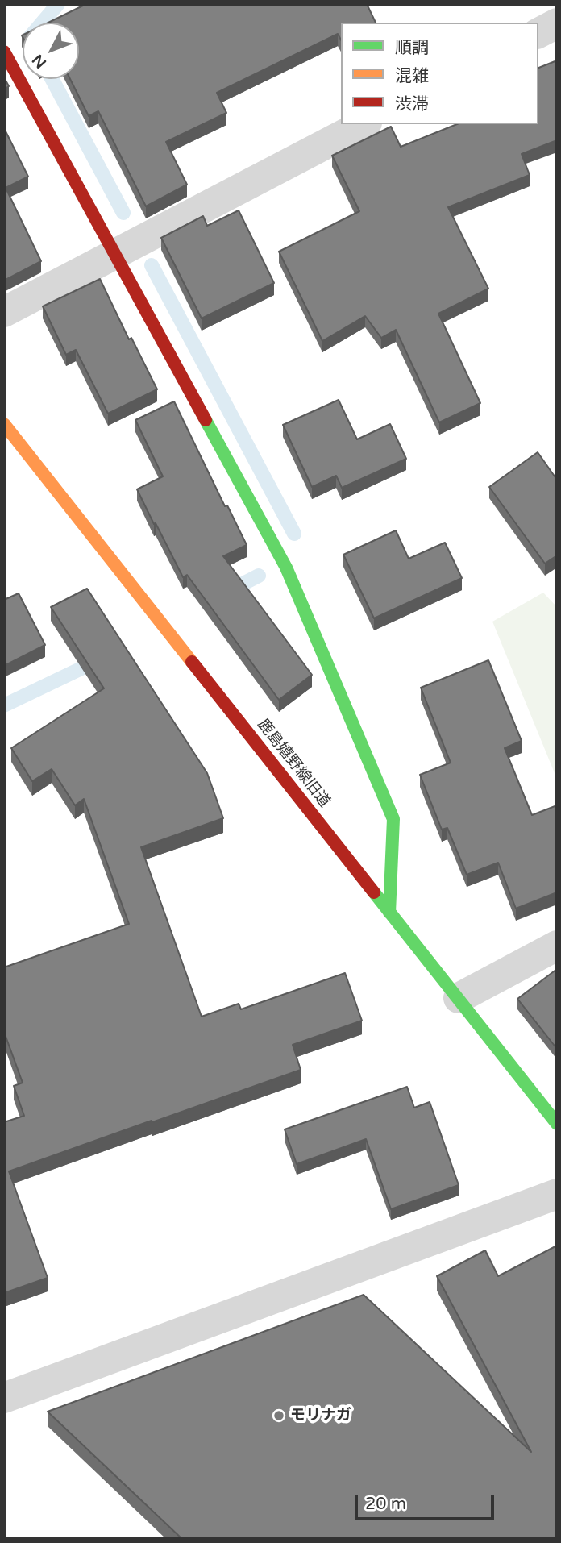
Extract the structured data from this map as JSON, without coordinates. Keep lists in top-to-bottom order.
{
  "streets": {
    "street": ["鹿島嬉野線旧道"]
  },
  "places": ["モリナガ"],
  "legend": ["順調", "混雑", "渋滞"],
  "scale_bar": "20 m",
  "north": "bottom left"
}
